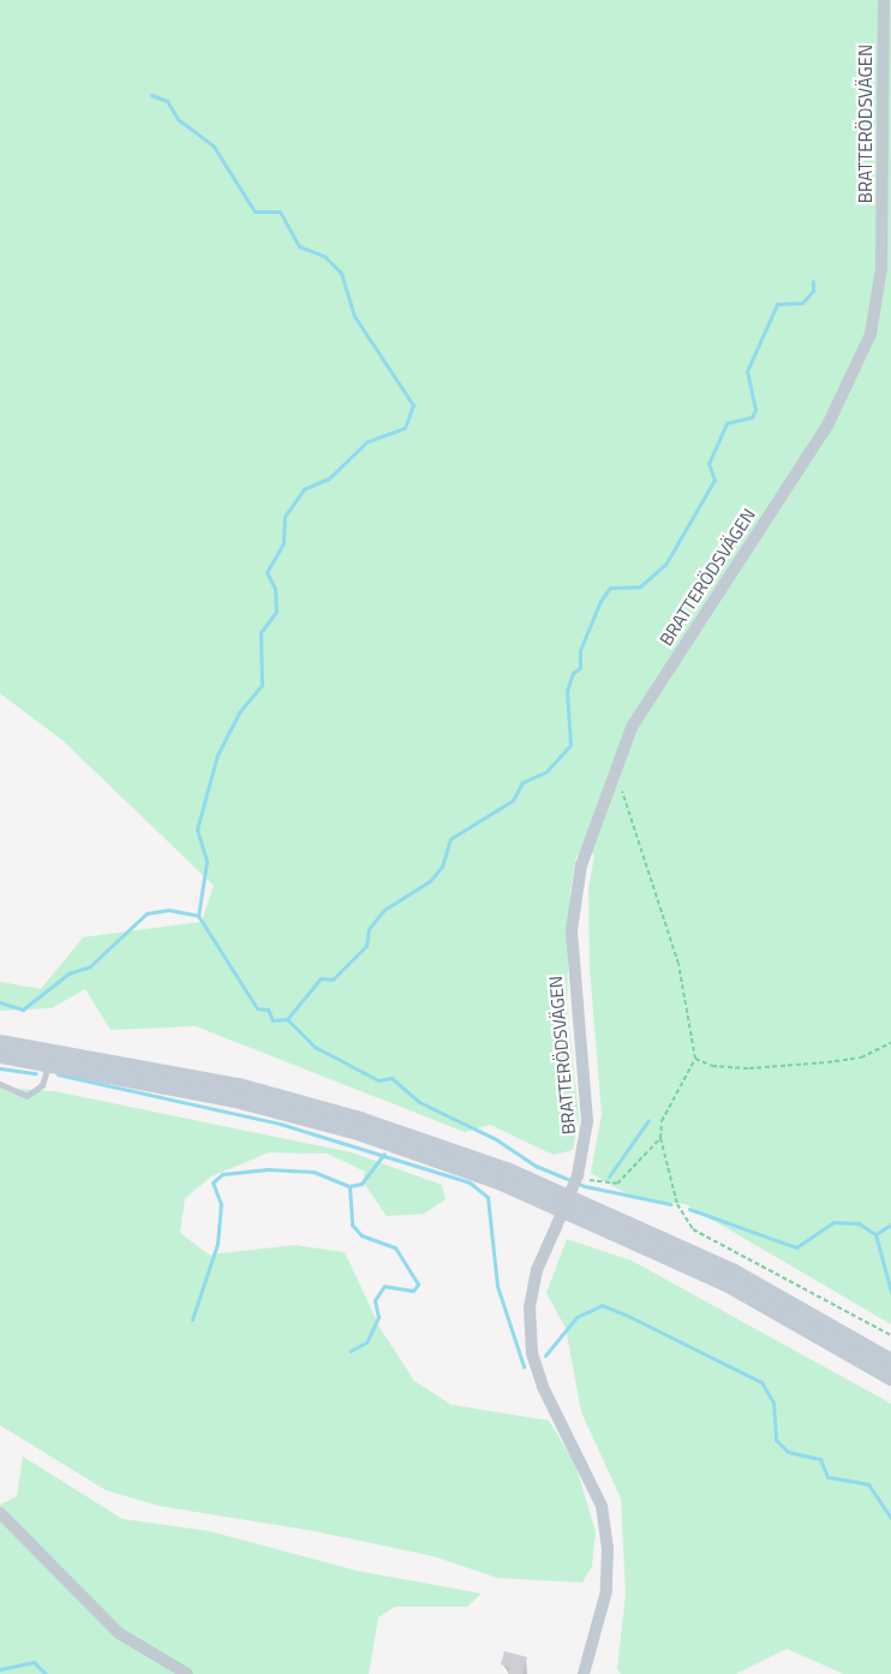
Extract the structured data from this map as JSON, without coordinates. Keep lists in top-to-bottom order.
{
  "streets": {
    "street": ["BRATTERÖDSVÄGEN"]
  }
}
